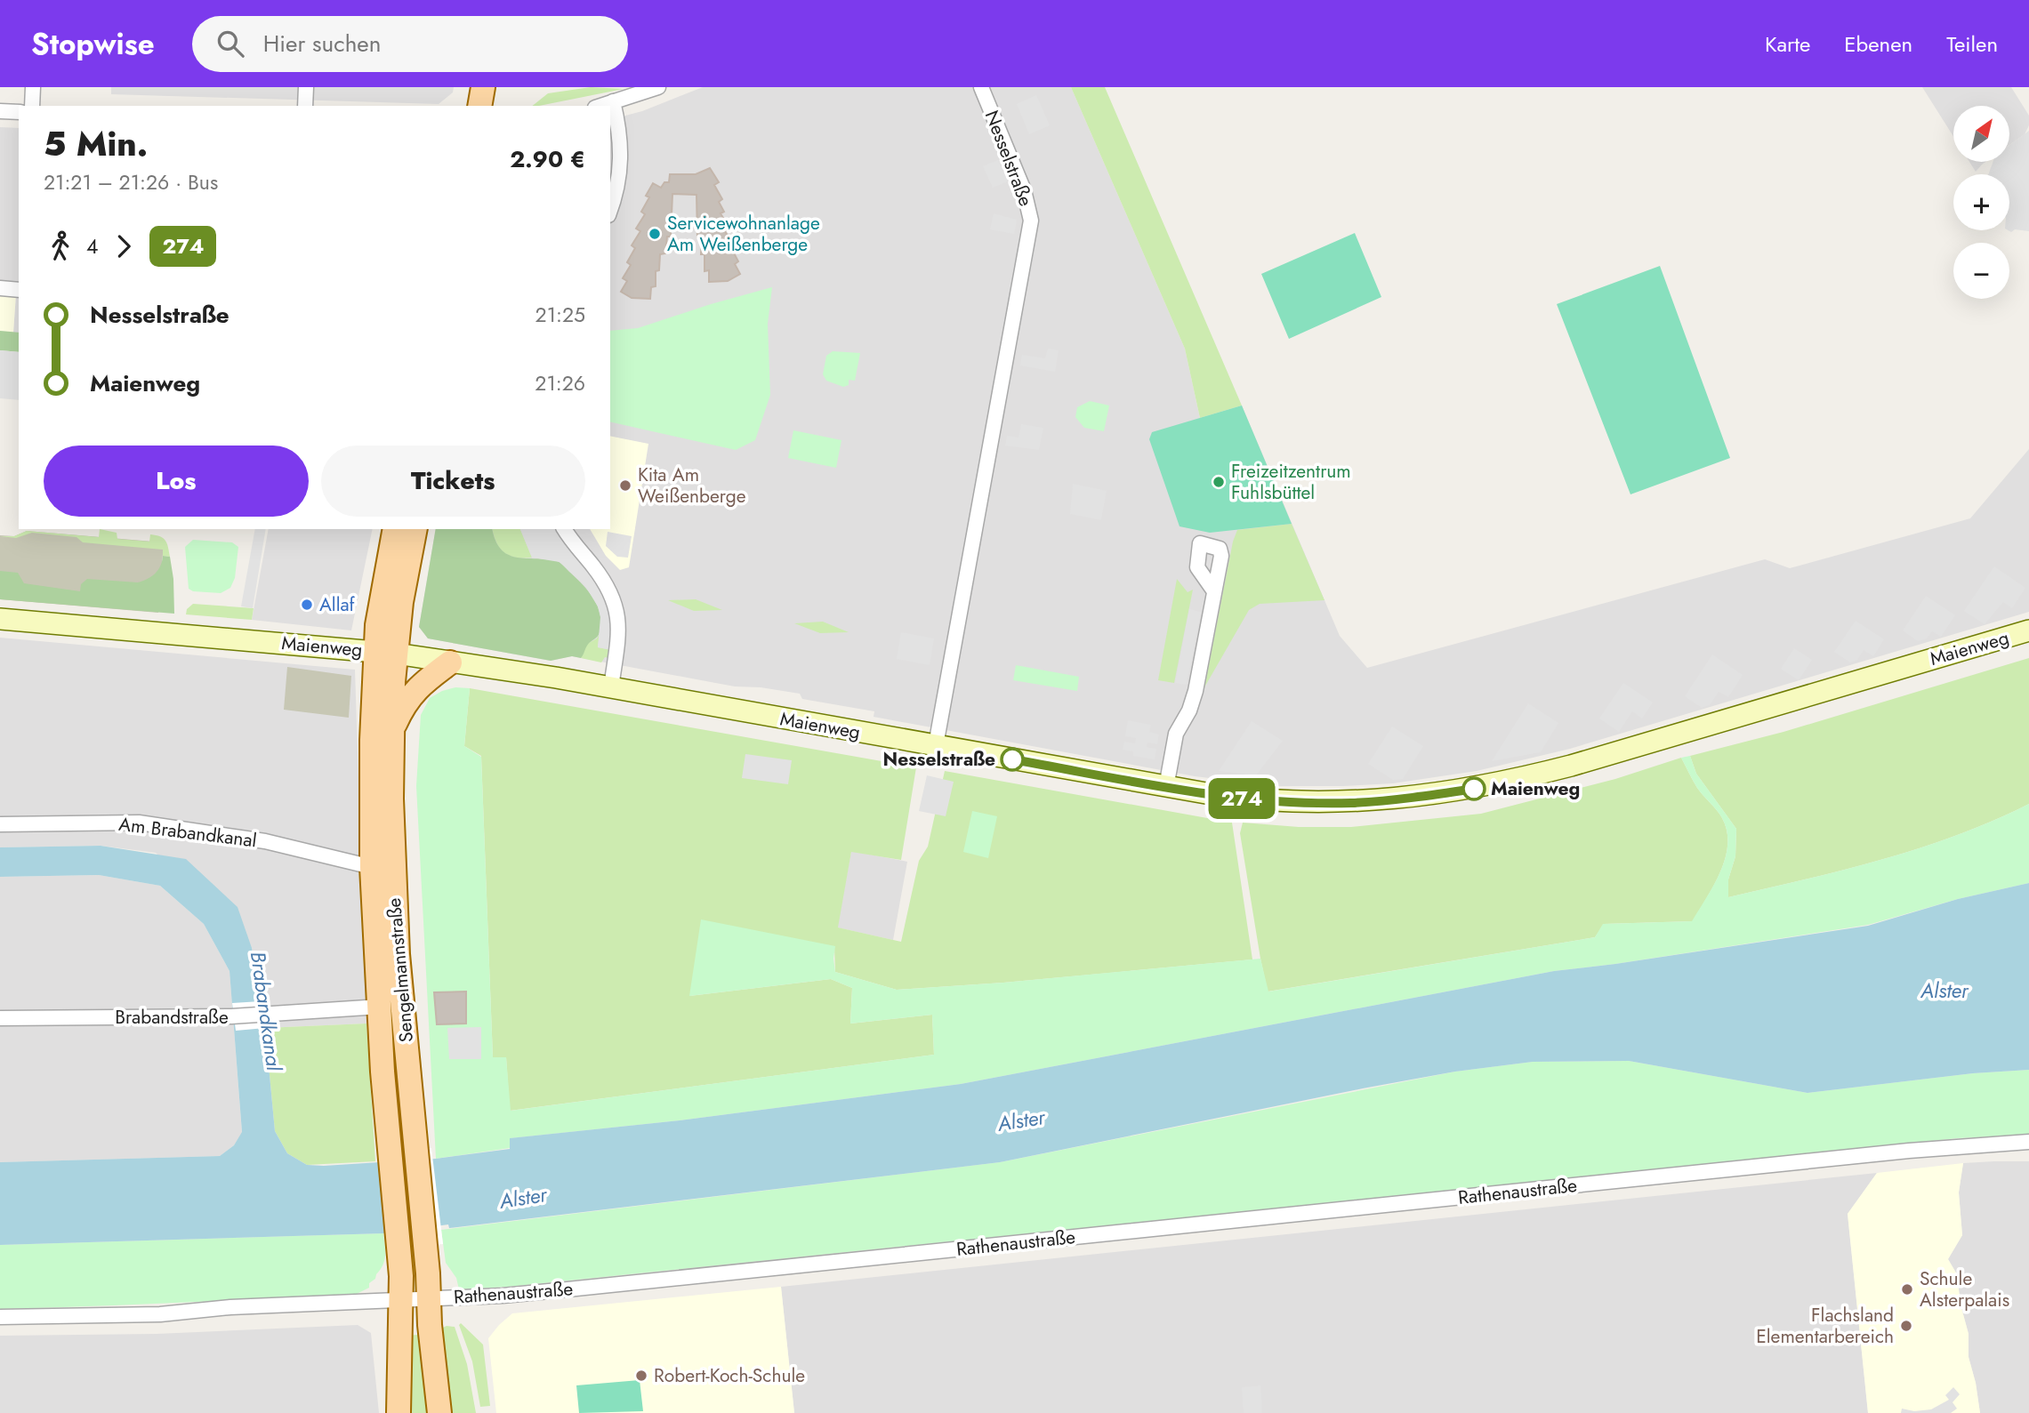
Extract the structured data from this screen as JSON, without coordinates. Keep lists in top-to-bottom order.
{
  "streets": {
    "main road": ["Sengelmannstraße"],
    "street": [
      "Nesselstraße",
      "Maienweg",
      "Am Brabandkanal",
      "Brabandstraße",
      "Rathenaustraße"
    ]
  },
  "crossings": [
    ["Nesselstraße", "Maienweg"],
    ["Maienweg", "Sengelmannstraße"],
    ["Am Brabandkanal", "Sengelmannstraße"],
    ["Sengelmannstraße", "Brabandstraße"],
    ["Sengelmannstraße", "Rathenaustraße"]
  ],
  "water": ["Alster", "Brabandkanal"],
  "places": [
    "Servicewohnanlage Am Weißenberge",
    "Freizeitzentrum Fuhlsbüttel",
    "Kita Am Weißenberge",
    "Allaf",
    "Nesselstraße",
    "Maienweg",
    "Schule Alsterpalais",
    "Flachsland Elementarbereich",
    "Robert-Koch-Schule"
  ],
  "lines": ["bus line 274"],
  "north": "top right",
  "page": {
    "header": "Stopwise",
    "search": "Hier suchen",
    "nav": ["Karte", "Ebenen", "Teilen"],
    "on_map": "274",
    "map_buttons": ["+", "−"],
    "heading": ["5 Min.", "21:21 – 21:26 · Bus", "2.90 €"],
    "legs": ["4", "274"],
    "list": [
      {
        "name": "Nesselstraße",
        "value": "21:25"
      },
      {
        "name": "Maienweg",
        "value": "21:26"
      }
    ],
    "buttons": ["Los", "Tickets"]
  }
}
